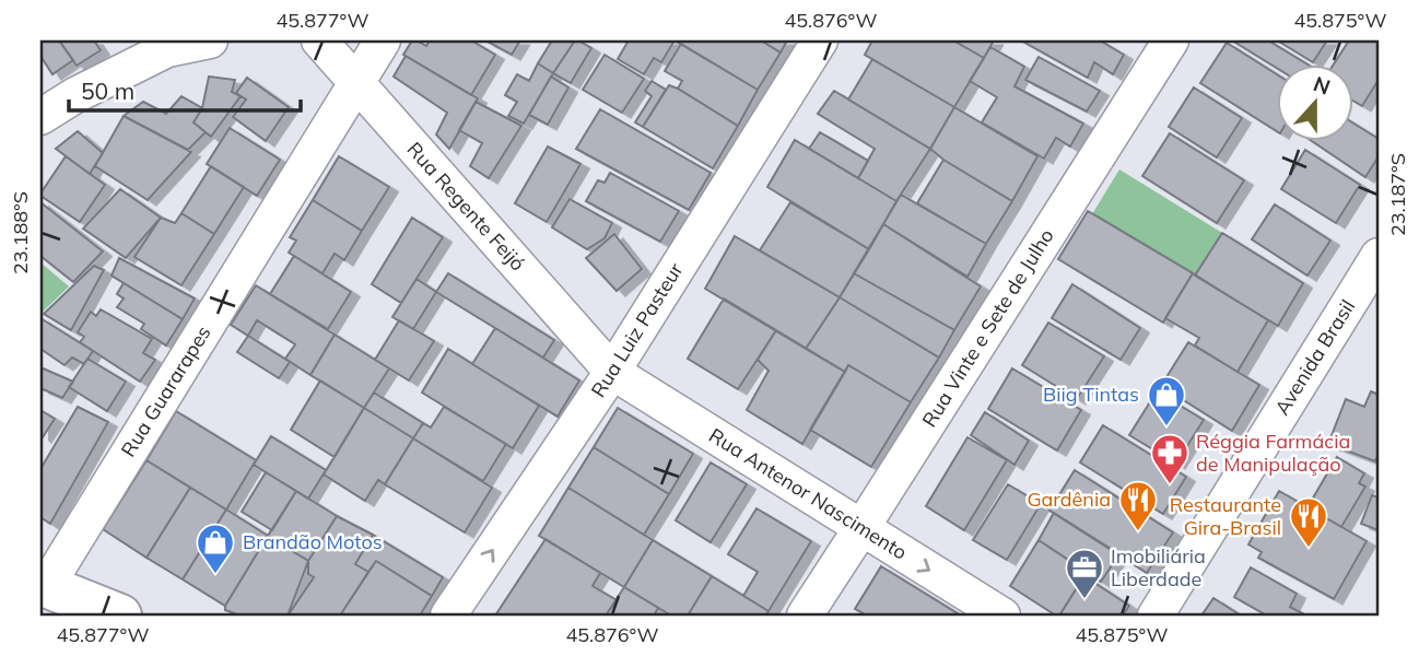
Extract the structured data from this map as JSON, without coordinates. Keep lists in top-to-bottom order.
{
  "streets": {
    "street": [
      "Rua Regente Feijó",
      "Rua Vinte e Sete de Julho",
      "Rua Luiz Pasteur",
      "Avenida Brasil",
      "Rua Guararapes",
      "Rua Antenor Nascimento"
    ]
  },
  "crossings": [
    ["Rua Regente Feijó", "Rua Luiz Pasteur"],
    ["Rua Regente Feijó", "Rua Guararapes"],
    ["Rua Regente Feijó", "Rua Antenor Nascimento"],
    ["Rua Vinte e Sete de Julho", "Rua Antenor Nascimento"],
    ["Rua Luiz Pasteur", "Rua Antenor Nascimento"]
  ],
  "one_way": ["Rua Luiz Pasteur", "Rua Antenor Nascimento"],
  "places": {
    "shop": ["Biig Tintas", "Brandão Motos"],
    "pharmacy": ["Réggia Farmácia de Manipulação"],
    "restaurant": ["Gardênia", "Restaurante Gira-Brasil"],
    "office": ["Imobiliária Liberdade"]
  },
  "scale_bar": "50 m",
  "north": "top",
  "coordinates": [
    "45.877°W",
    "45.876°W",
    "45.875°W",
    "23.187°S",
    "23.188°S"
  ]
}
